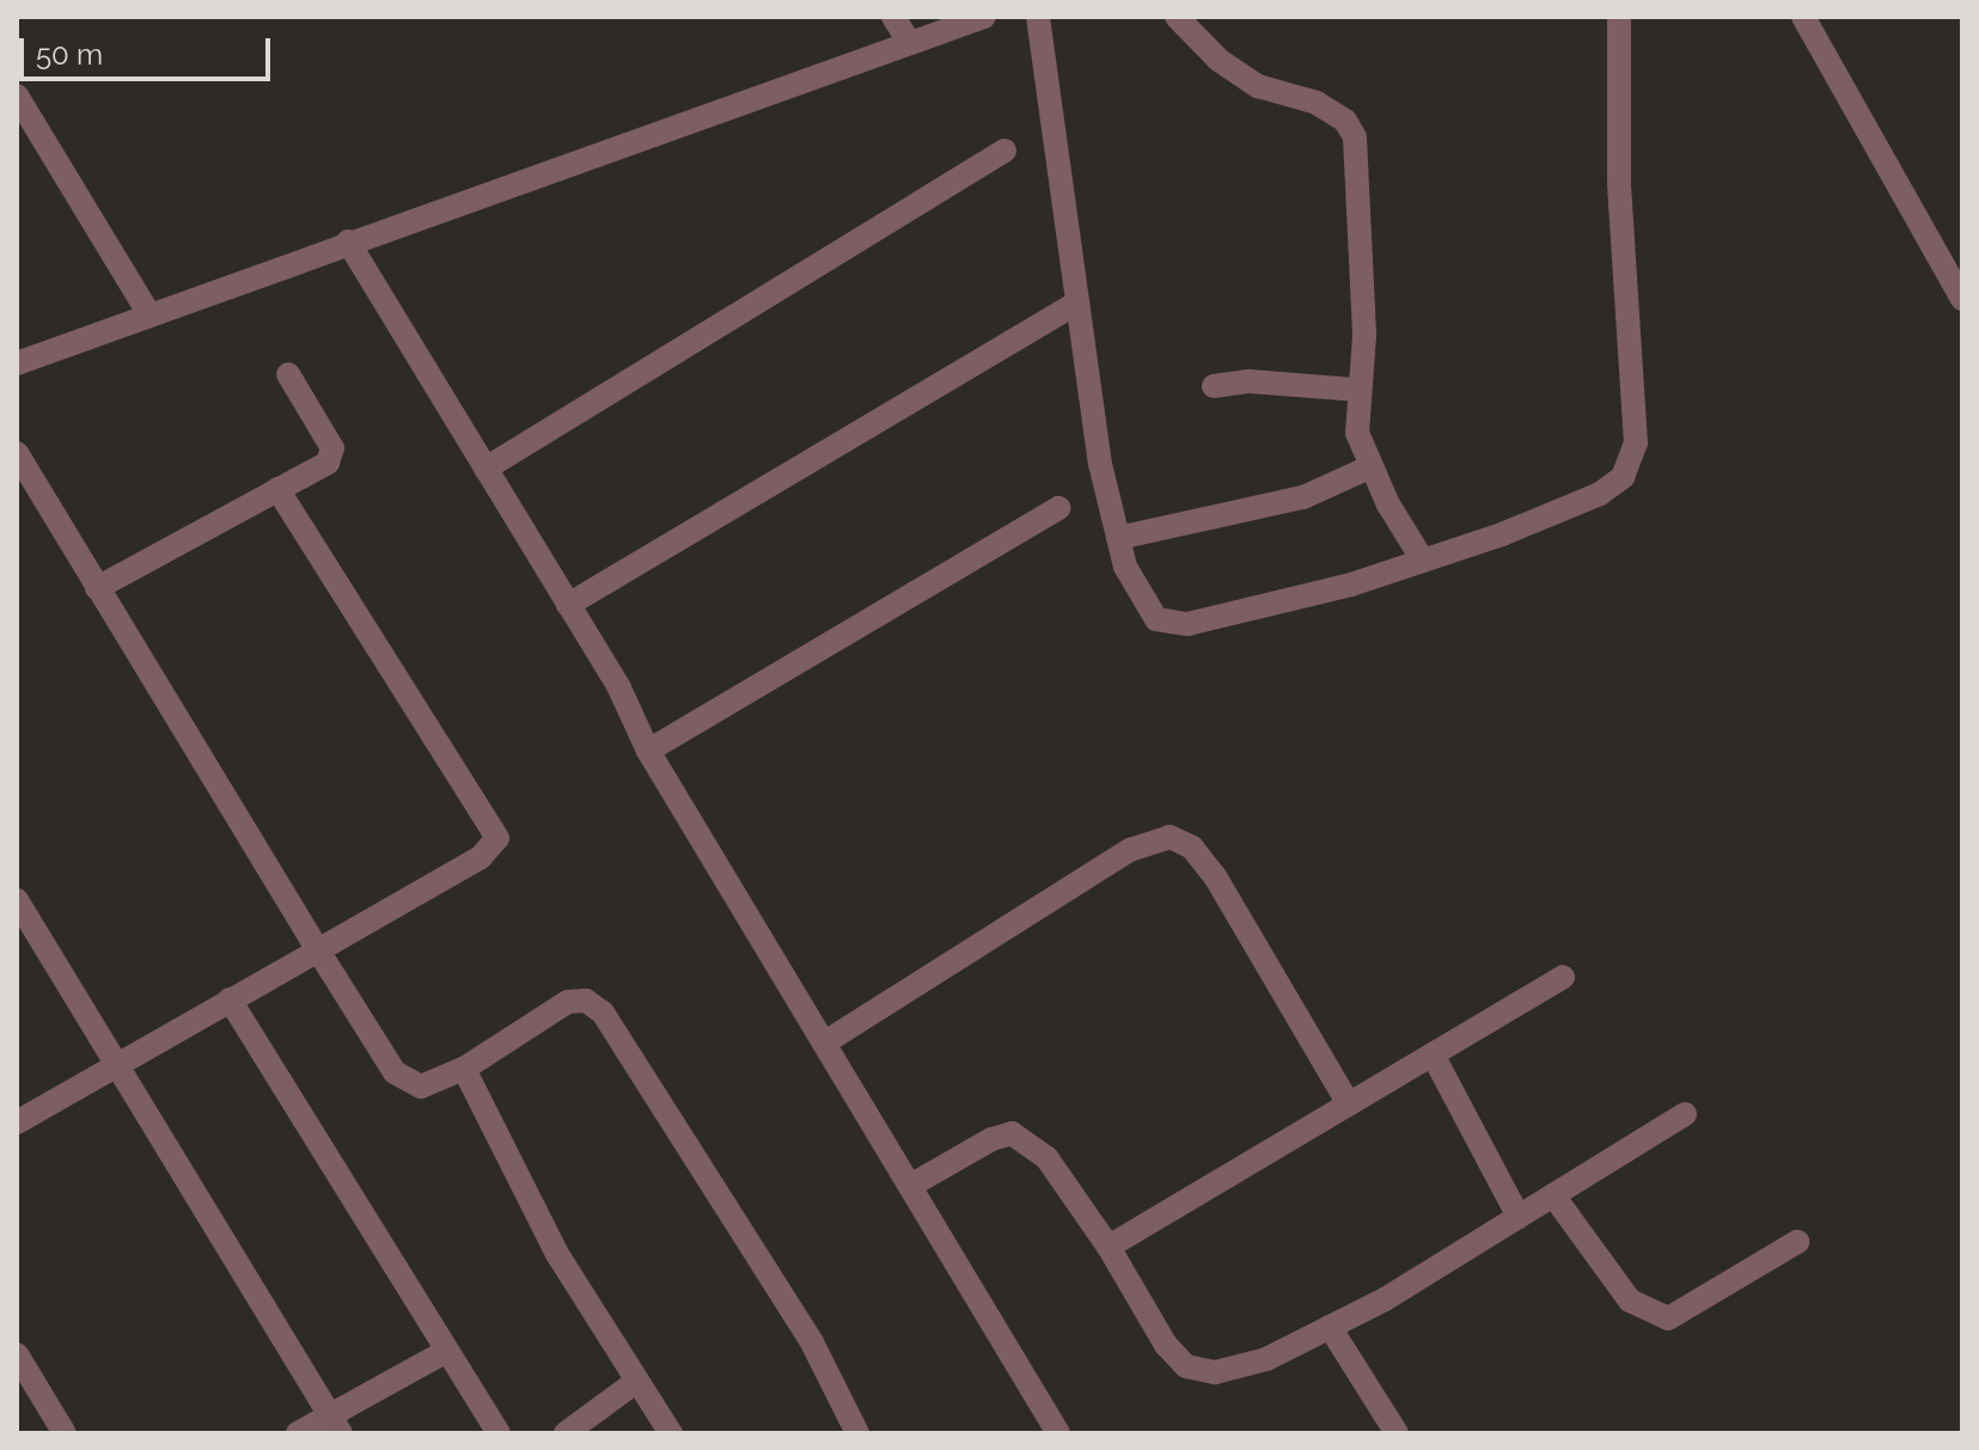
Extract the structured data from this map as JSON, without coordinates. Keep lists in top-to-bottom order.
{
  "scale_bar": "50 m"
}
